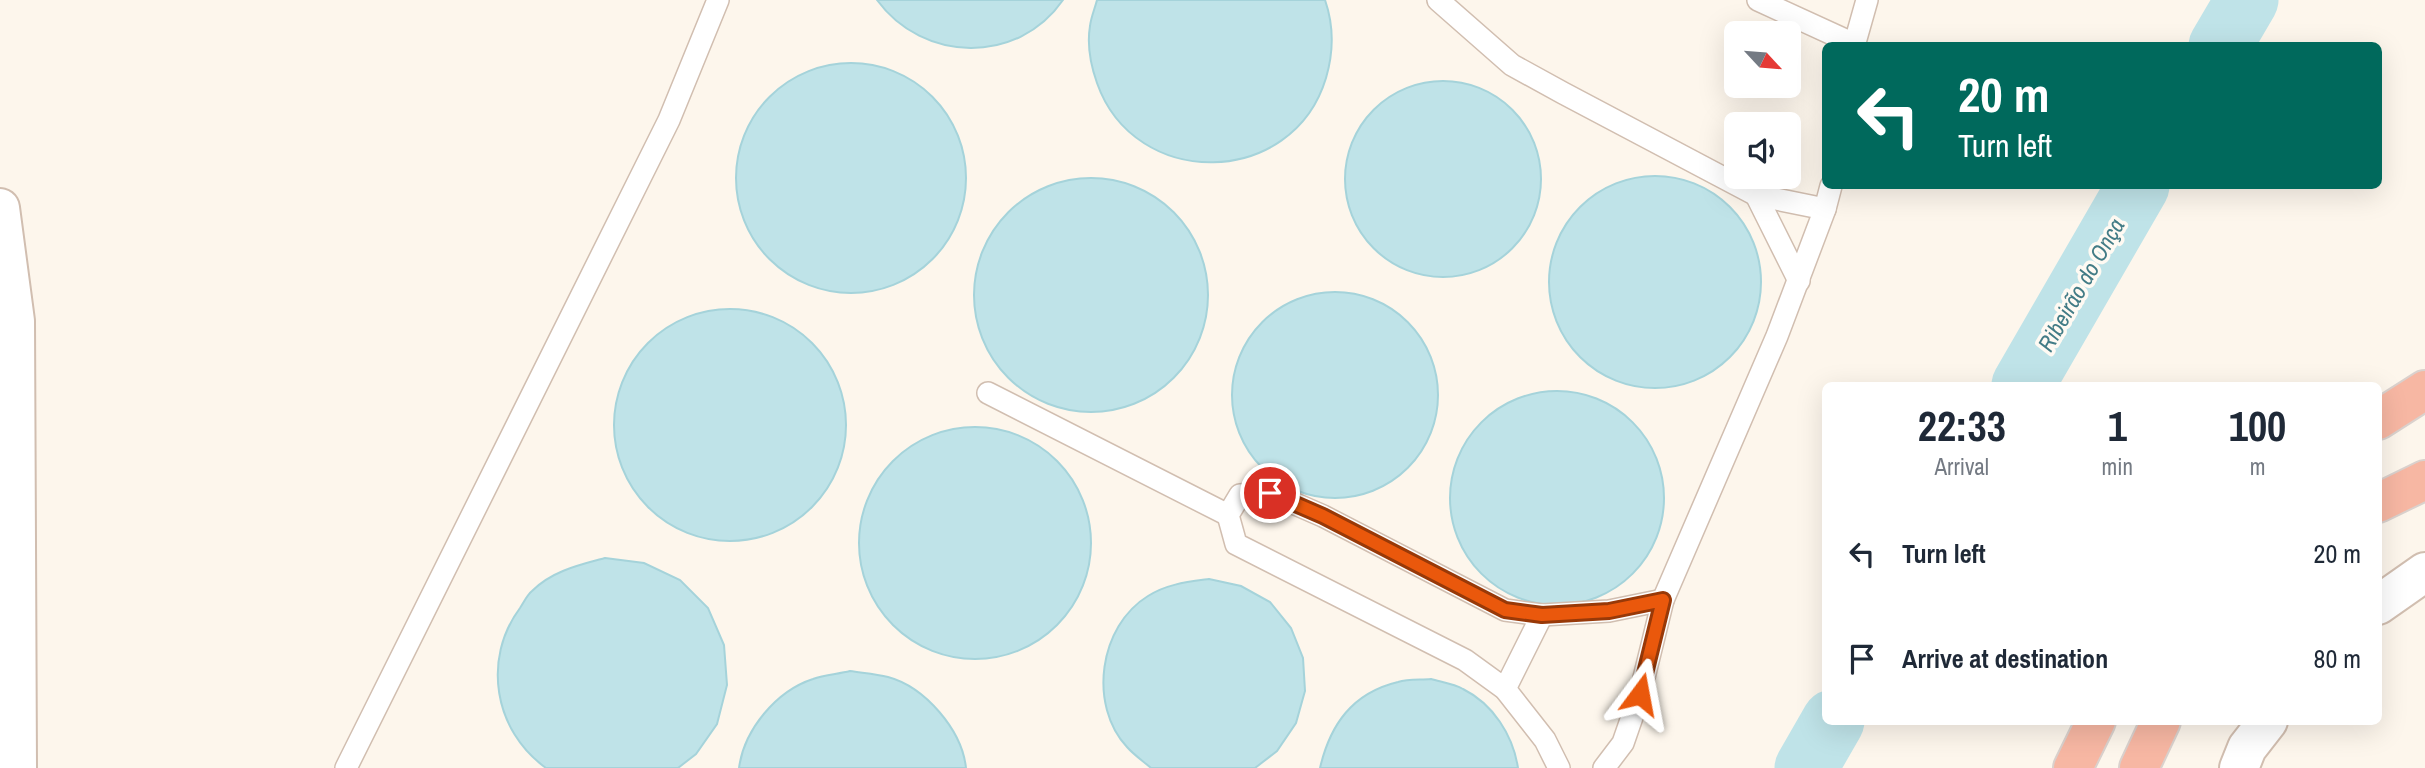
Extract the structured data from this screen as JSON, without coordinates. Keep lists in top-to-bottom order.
{
  "water": ["Ribeirão do Onça"],
  "north": "bottom right",
  "page": {
    "turn": ["20 m", "Turn left"],
    "eta": [
      "22:33",
      "Arrival",
      "1",
      "min",
      "100",
      "m"
    ],
    "list": [
      {
        "name": "Turn left",
        "value": "20 m"
      },
      {
        "name": "Arrive at destination",
        "value": "80 m"
      }
    ]
  }
}
